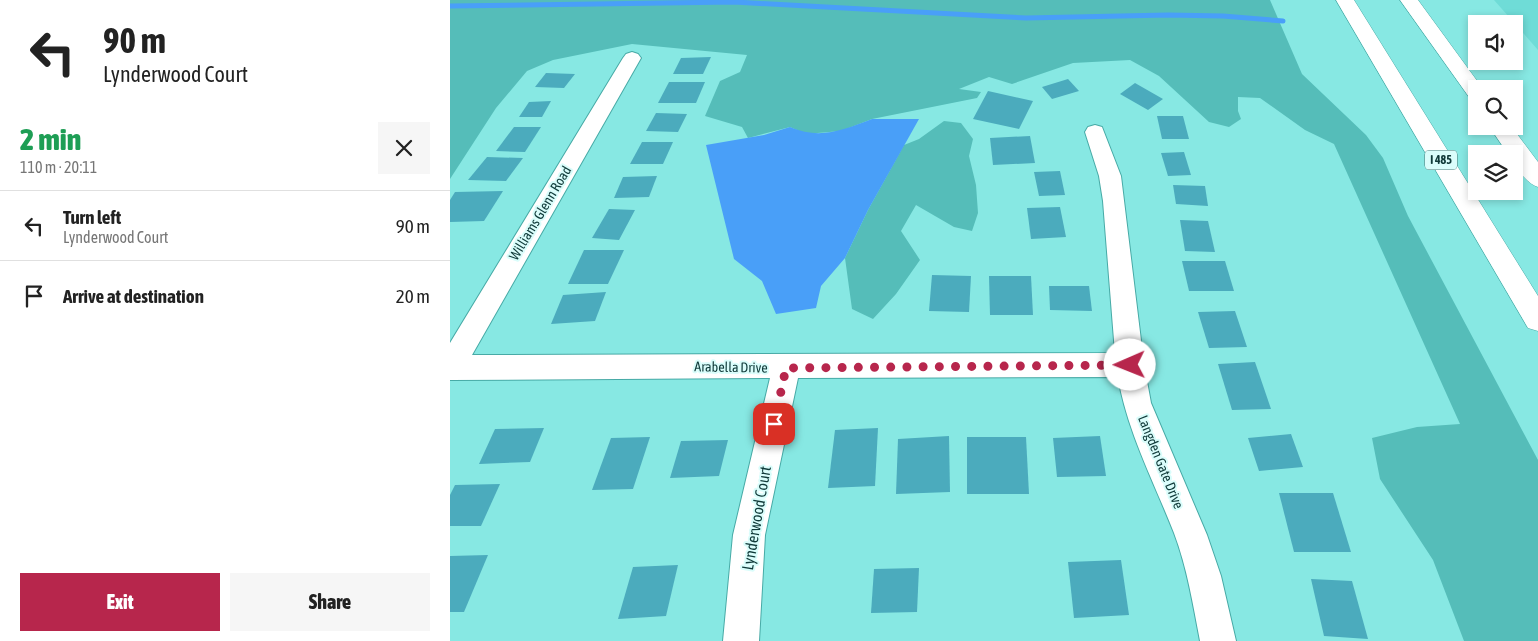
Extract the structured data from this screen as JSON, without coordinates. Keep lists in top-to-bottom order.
{
  "streets": {
    "highway": ["I 485"],
    "street": [
      "Williams Glenn Road",
      "Arabella Drive",
      "Langden Gate Drive",
      "Lynderwood Court"
    ]
  },
  "crossings": [
    ["Williams Glenn Road", "Arabella Drive"],
    ["Arabella Drive", "Langden Gate Drive"],
    ["Arabella Drive", "Lynderwood Court"]
  ],
  "page": {
    "turn": ["90 m", "Lynderwood Court"],
    "heading": ["2 min", "110 m · 20:11"],
    "list": [
      {
        "name": "Turn left",
        "note": "Lynderwood Court",
        "value": "90 m"
      },
      {
        "name": "Arrive at destination",
        "value": "20 m"
      }
    ],
    "buttons": ["Exit", "Share"]
  }
}
